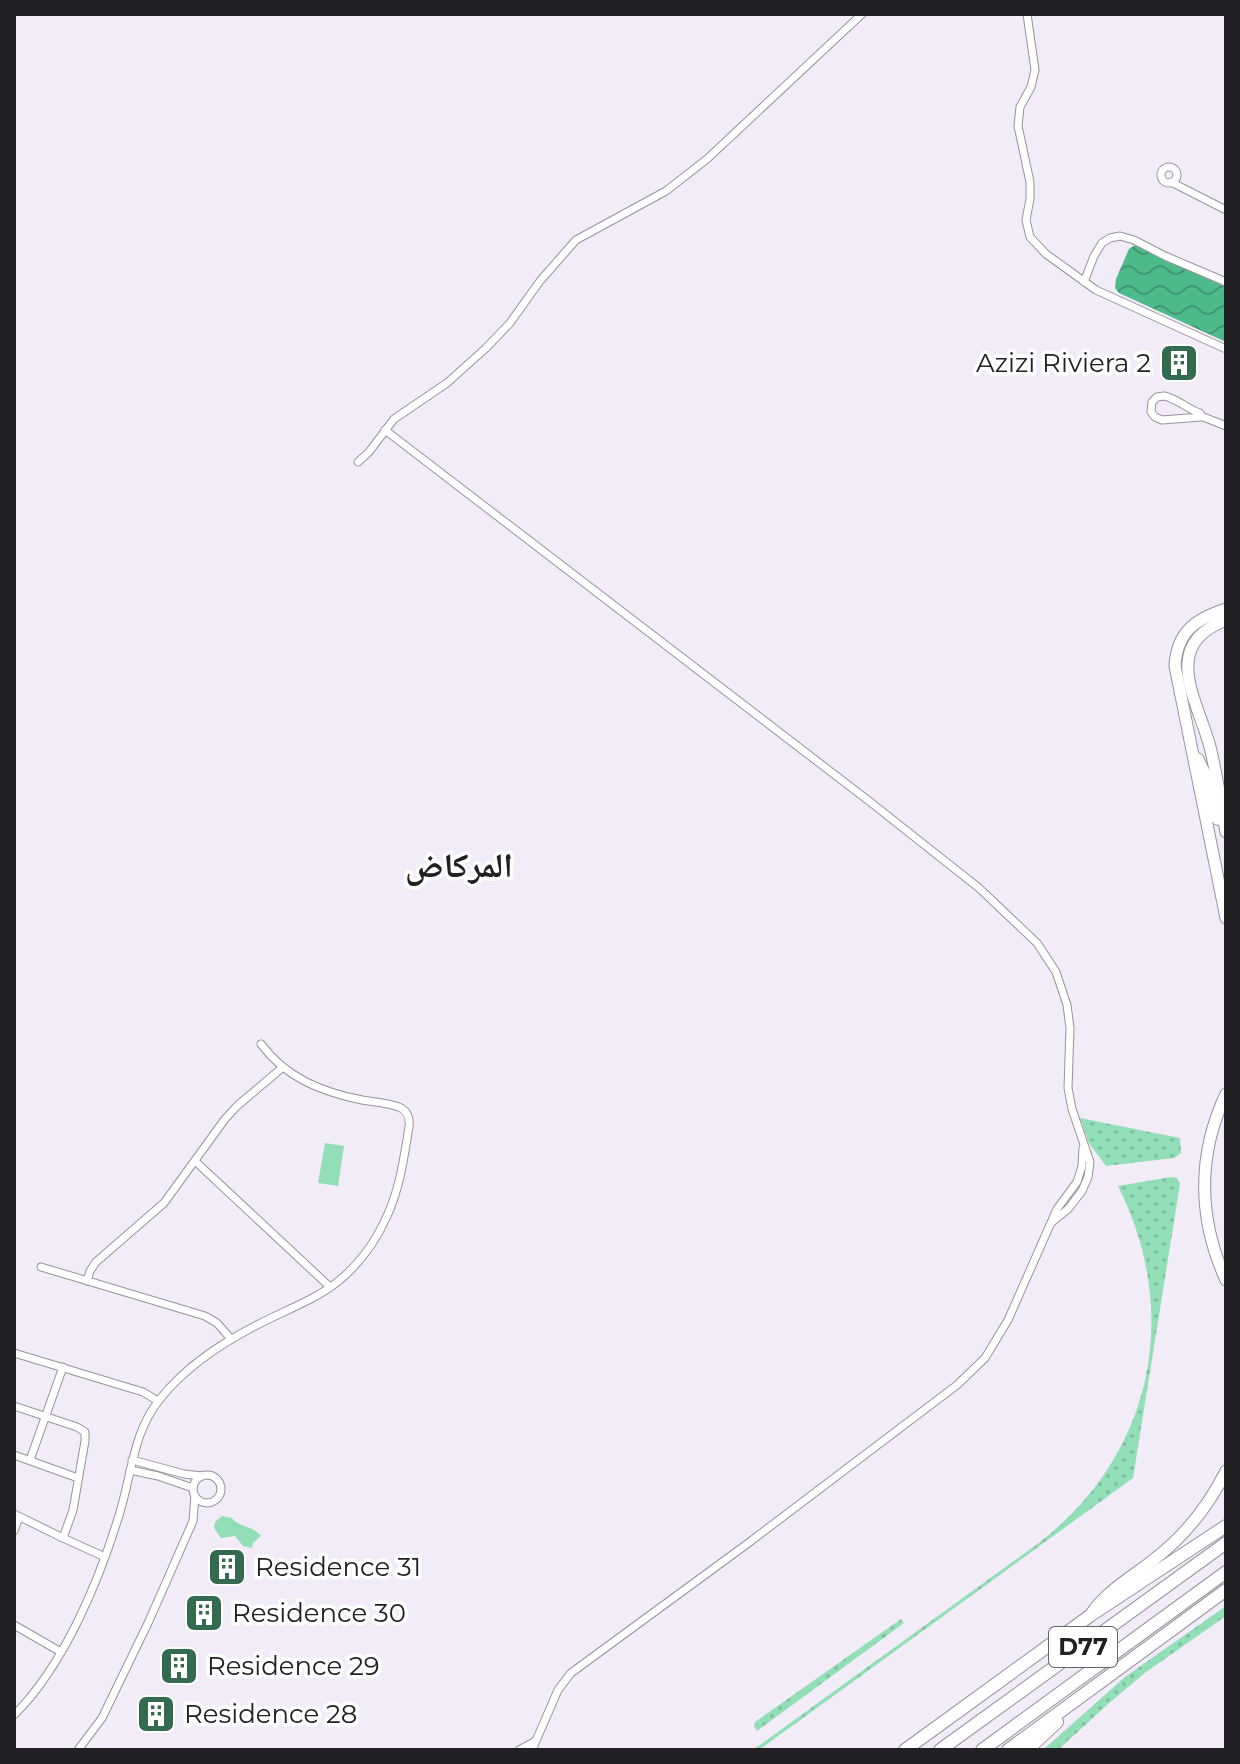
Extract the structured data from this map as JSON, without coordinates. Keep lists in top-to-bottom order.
{
  "streets": {
    "main road": ["D77"]
  },
  "districts": ["المركاض"],
  "places": {
    "building": [
      "Azizi Riviera 2",
      "Residence 31",
      "Residence 30",
      "Residence 29",
      "Residence 28"
    ]
  }
}
